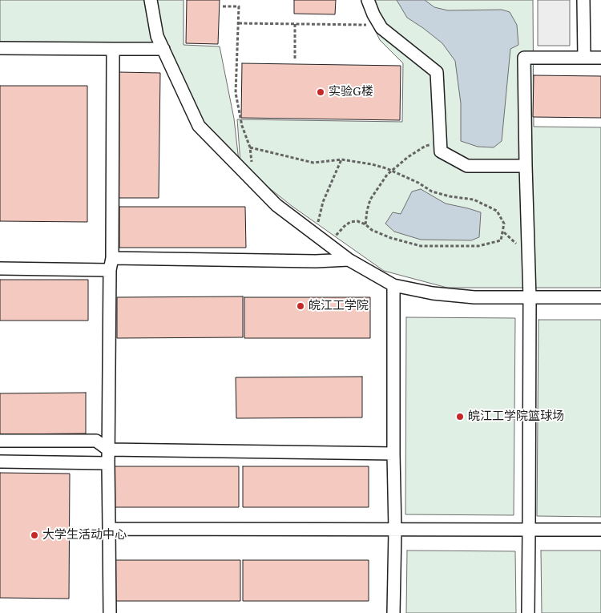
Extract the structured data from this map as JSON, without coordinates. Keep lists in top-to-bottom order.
{
  "places": [
    "实验G楼",
    "皖江工学院",
    "皖江工学院篮球场",
    "大学生活动中心"
  ]
}
